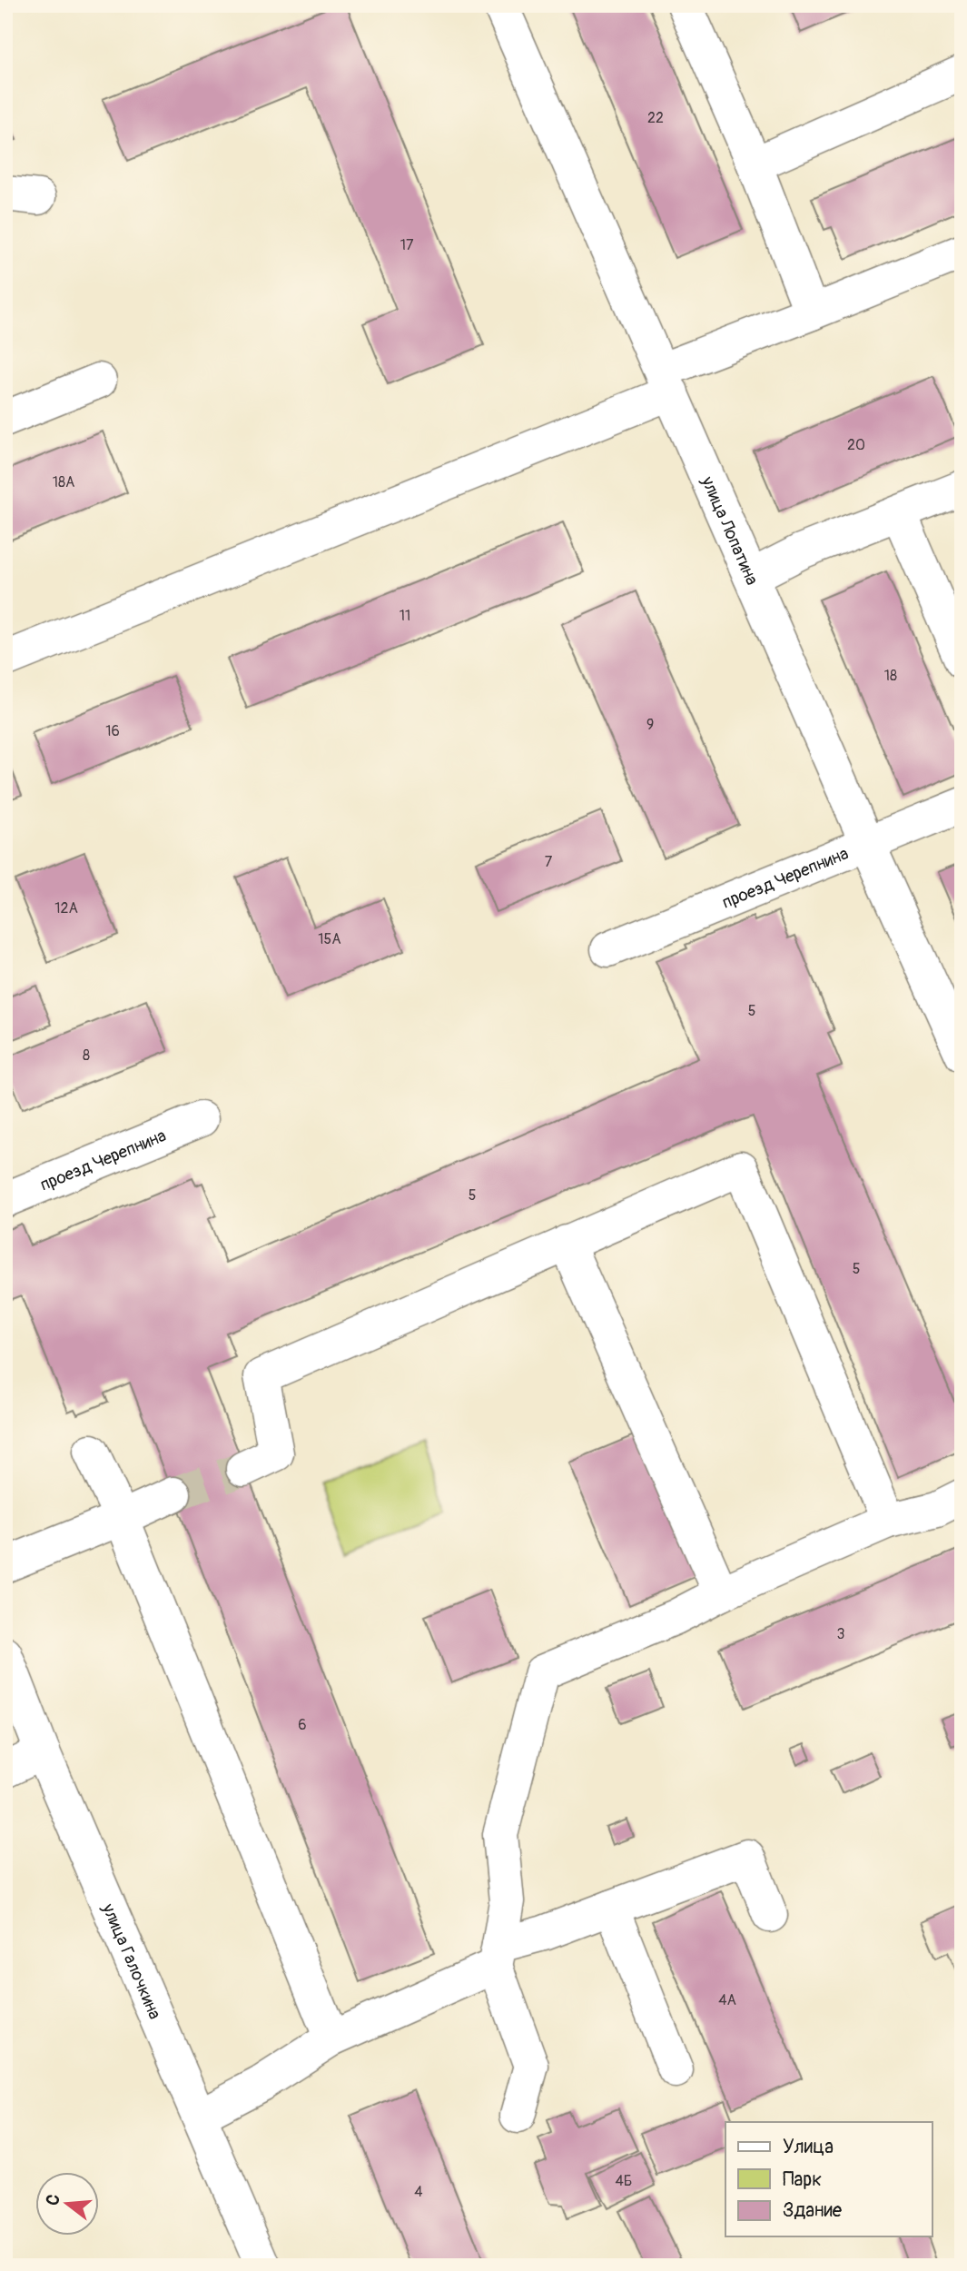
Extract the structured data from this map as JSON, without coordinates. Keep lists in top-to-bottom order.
{
  "streets": {
    "street": ["улица Лопатина", "проезд Черепнина", "улица Галочкина"]
  },
  "crossings": [
    ["улица Лопатина", "проезд Черепнина"]
  ],
  "house_numbers": [
    "22",
    "17",
    "20",
    "18А",
    "11",
    "18",
    "9",
    "16",
    "7",
    "12А",
    "15А",
    "5",
    "8",
    "5",
    "5",
    "3",
    "6",
    "4А",
    "4Б",
    "4"
  ],
  "legend": ["Улица", "Парк", "Здание"],
  "north": "left"
}
